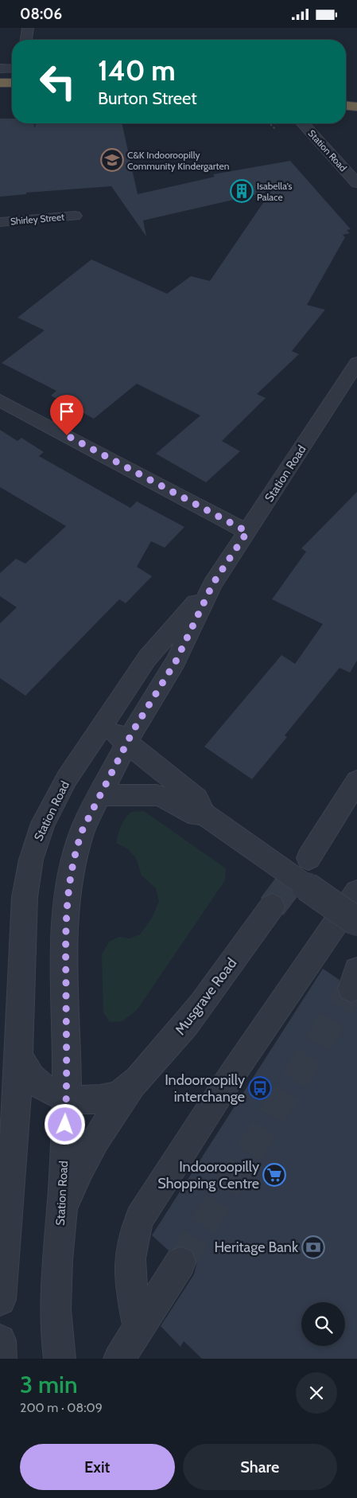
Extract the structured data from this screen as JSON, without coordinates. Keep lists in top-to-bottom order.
{
  "streets": {
    "street": ["Station Road", "Shirley Street", "Musgrave Road"]
  },
  "crossings": [
    ["Station Road", "Musgrave Road"]
  ],
  "places": {
    "school or university": ["C&K Indooroopilly Community Kindergarten"],
    "building": ["Isabella's Palace"],
    "bus stop": ["Indooroopilly interchange"],
    "supermarket": ["Indooroopilly Shopping Centre"],
    "bank": ["Heritage Bank"]
  },
  "page": {
    "status": "08:06",
    "turn": ["140 m", "Burton Street"],
    "heading": ["3 min", "200 m · 08:09"],
    "buttons": ["Exit", "Share"]
  }
}
